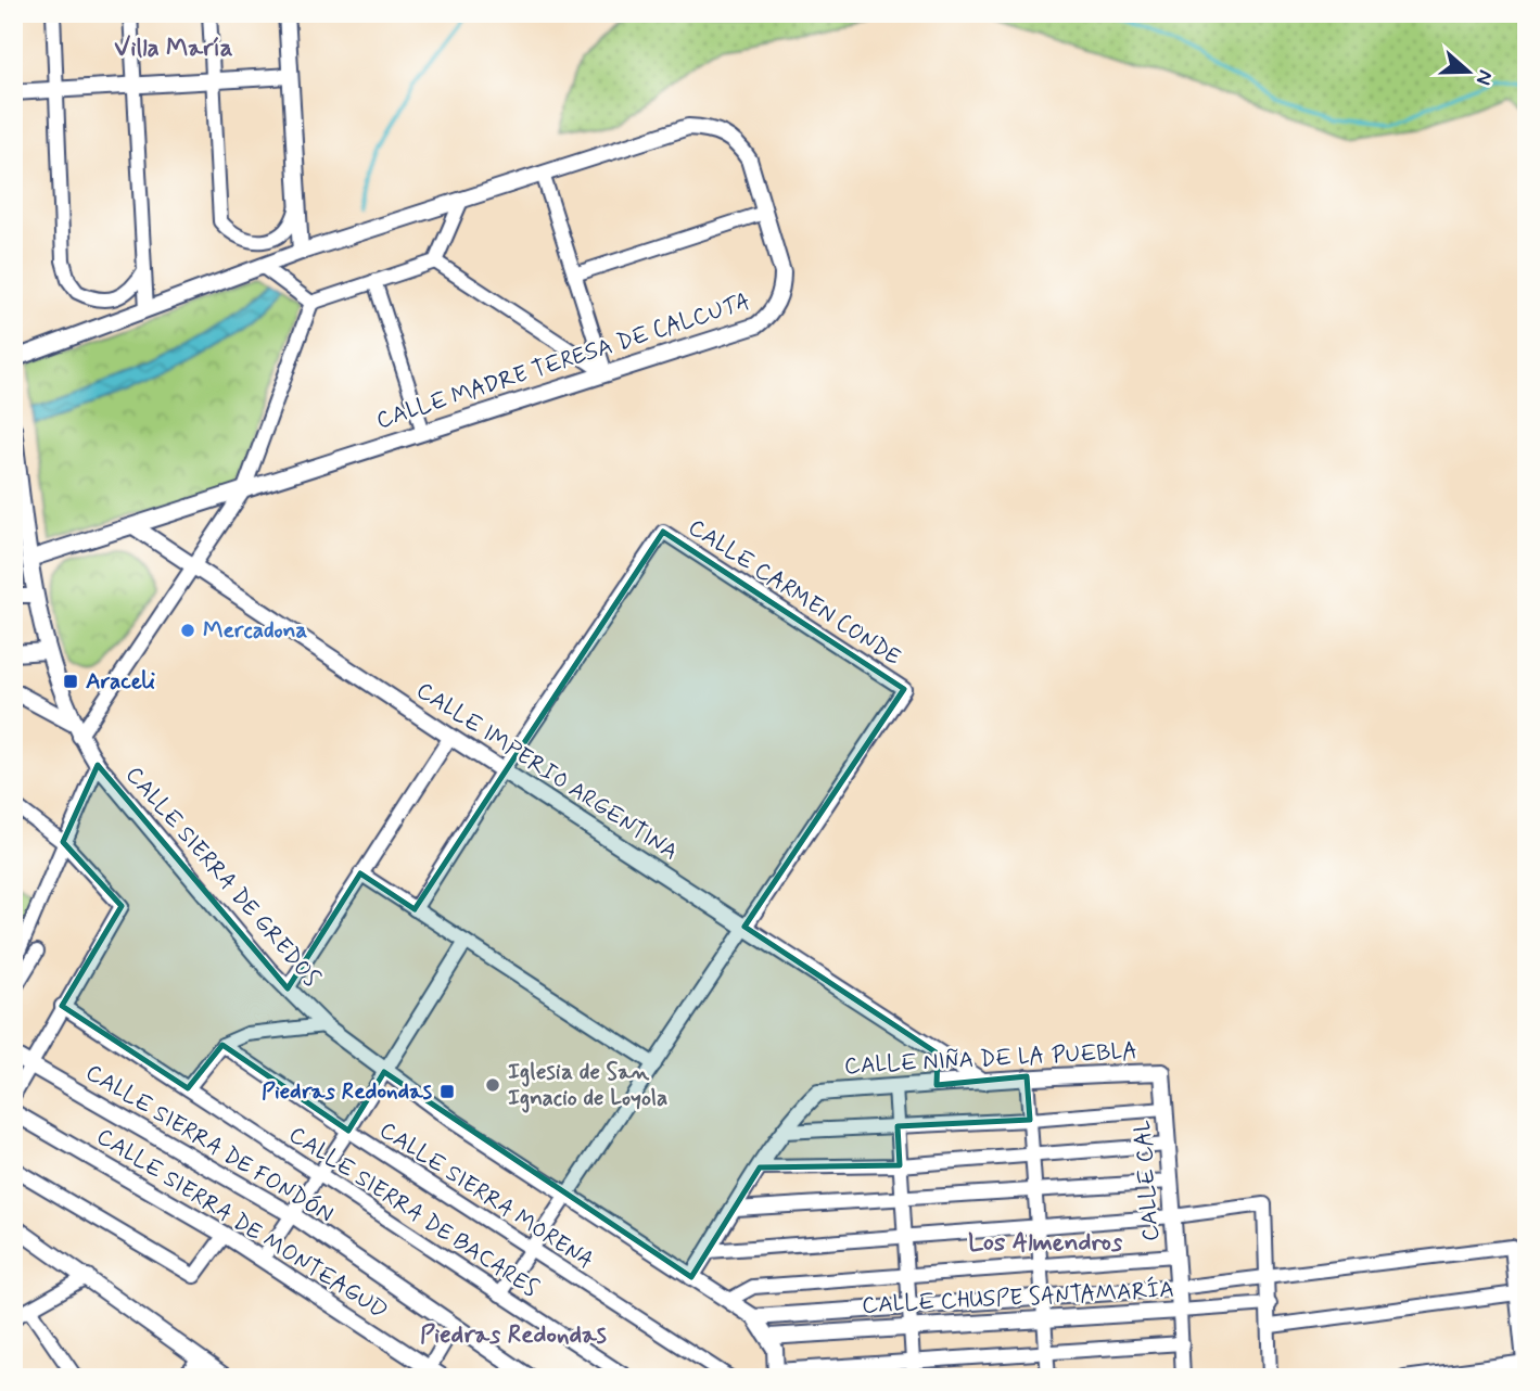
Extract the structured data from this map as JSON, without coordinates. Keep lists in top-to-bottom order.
{
  "streets": {
    "street": [
      "CALLE MADRE TERESA DE CALCUTA",
      "CALLE CARMEN CONDE",
      "CALLE IMPERIO ARGENTINA",
      "CALLE SIERRA DE GREDOS",
      "CALLE NIÑA DE LA PUEBLA",
      "CALLE SIERRA DE FONDÓN",
      "CALLE CAL",
      "CALLE SIERRA MORENA",
      "CALLE SIERRA DE BACARES",
      "CALLE SIERRA DE MONTEAGUD",
      "CALLE CHUSPE SANTAMARÍA"
    ]
  },
  "crossings": [
    ["CALLE MADRE TERESA DE CALCUTA", "CALLE IMPERIO ARGENTINA"],
    ["CALLE MADRE TERESA DE CALCUTA", "CALLE SIERRA DE GREDOS"],
    ["CALLE CARMEN CONDE", "CALLE IMPERIO ARGENTINA"],
    ["CALLE IMPERIO ARGENTINA", "CALLE NIÑA DE LA PUEBLA"],
    ["CALLE SIERRA DE GREDOS", "CALLE NIÑA DE LA PUEBLA"],
    ["CALLE SIERRA DE GREDOS", "CALLE CHUSPE SANTAMARÍA"],
    ["CALLE NIÑA DE LA PUEBLA", "CALLE CAL"],
    ["CALLE CAL", "CALLE CHUSPE SANTAMARÍA"]
  ],
  "districts": ["Villa María", "Los Almendros", "Piedras Redondas"],
  "places": {
    "other": ["Mercadona", "Iglesia de San Ignacio de Loyola"],
    "transit": ["Araceli", "Piedras Redondas"]
  },
  "north": "right"
}
